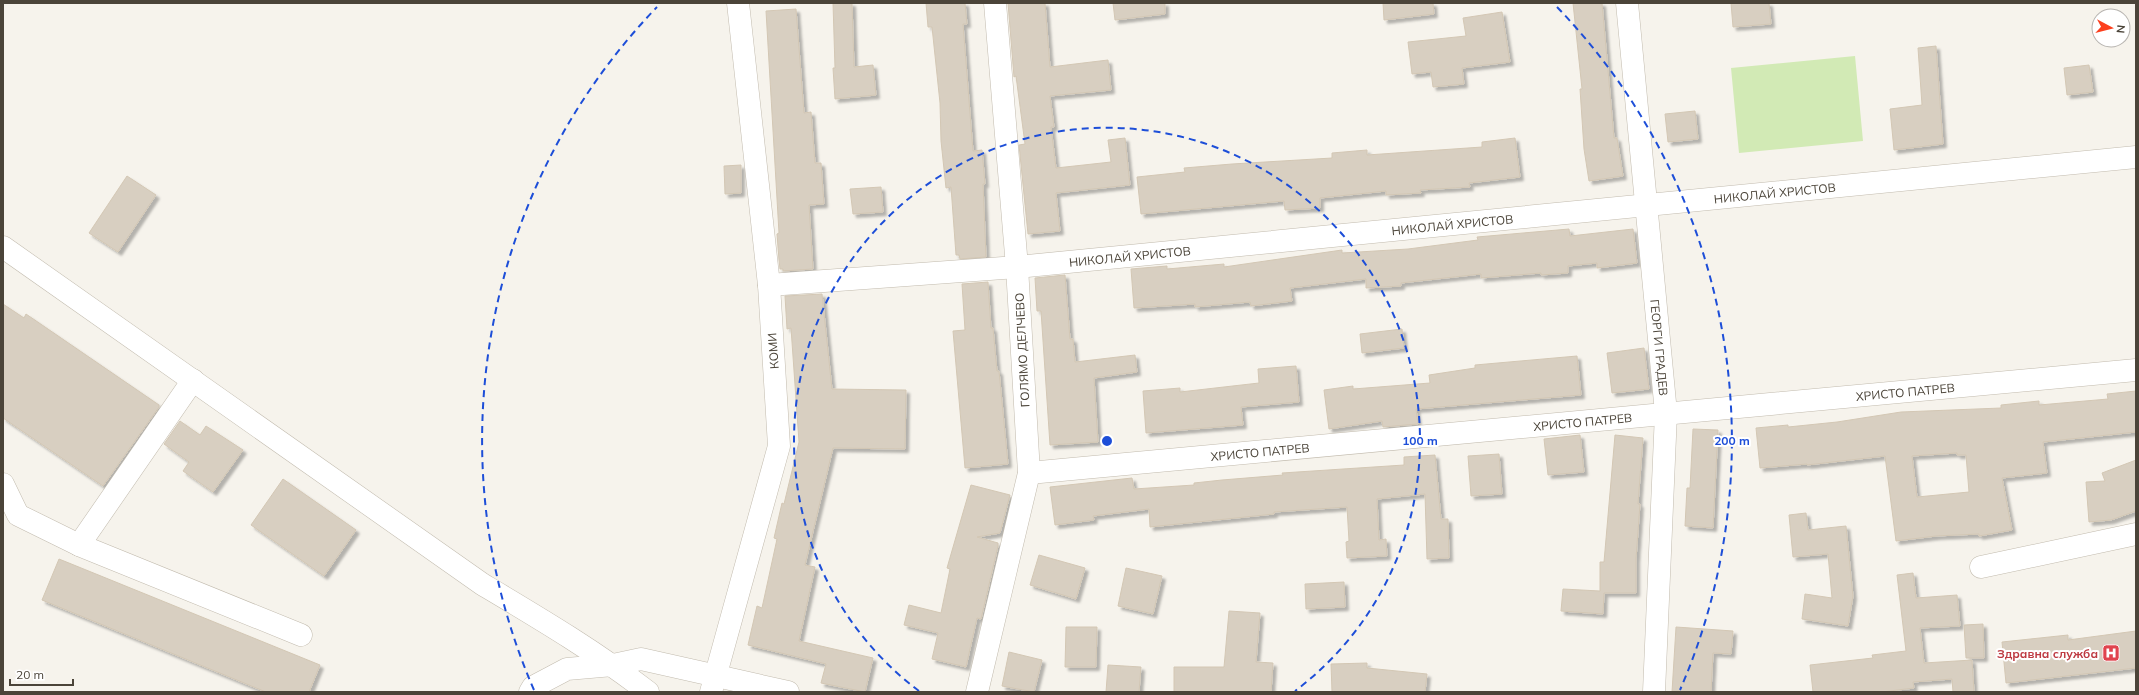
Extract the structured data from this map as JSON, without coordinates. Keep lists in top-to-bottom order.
{
  "streets": {
    "street": [
      "НИКОЛАЙ ХРИСТОВ",
      "ГЕОРГИ ГРАДЕВ",
      "ГОЛЯМО ДЕЛЧЕВО",
      "КОМИ",
      "ХРИСТО ПАТРЕВ"
    ]
  },
  "crossings": [
    ["НИКОЛАЙ ХРИСТОВ", "ГЕОРГИ ГРАДЕВ"],
    ["НИКОЛАЙ ХРИСТОВ", "ГОЛЯМО ДЕЛЧЕВО"],
    ["НИКОЛАЙ ХРИСТОВ", "КОМИ"],
    ["ГЕОРГИ ГРАДЕВ", "ХРИСТО ПАТРЕВ"],
    ["ГОЛЯМО ДЕЛЧЕВО", "ХРИСТО ПАТРЕВ"]
  ],
  "places": {
    "hospital": ["Здравна служба"]
  },
  "scale_bar": "20 m",
  "north": "right",
  "rings": ["100 m", "200 m"]
}
